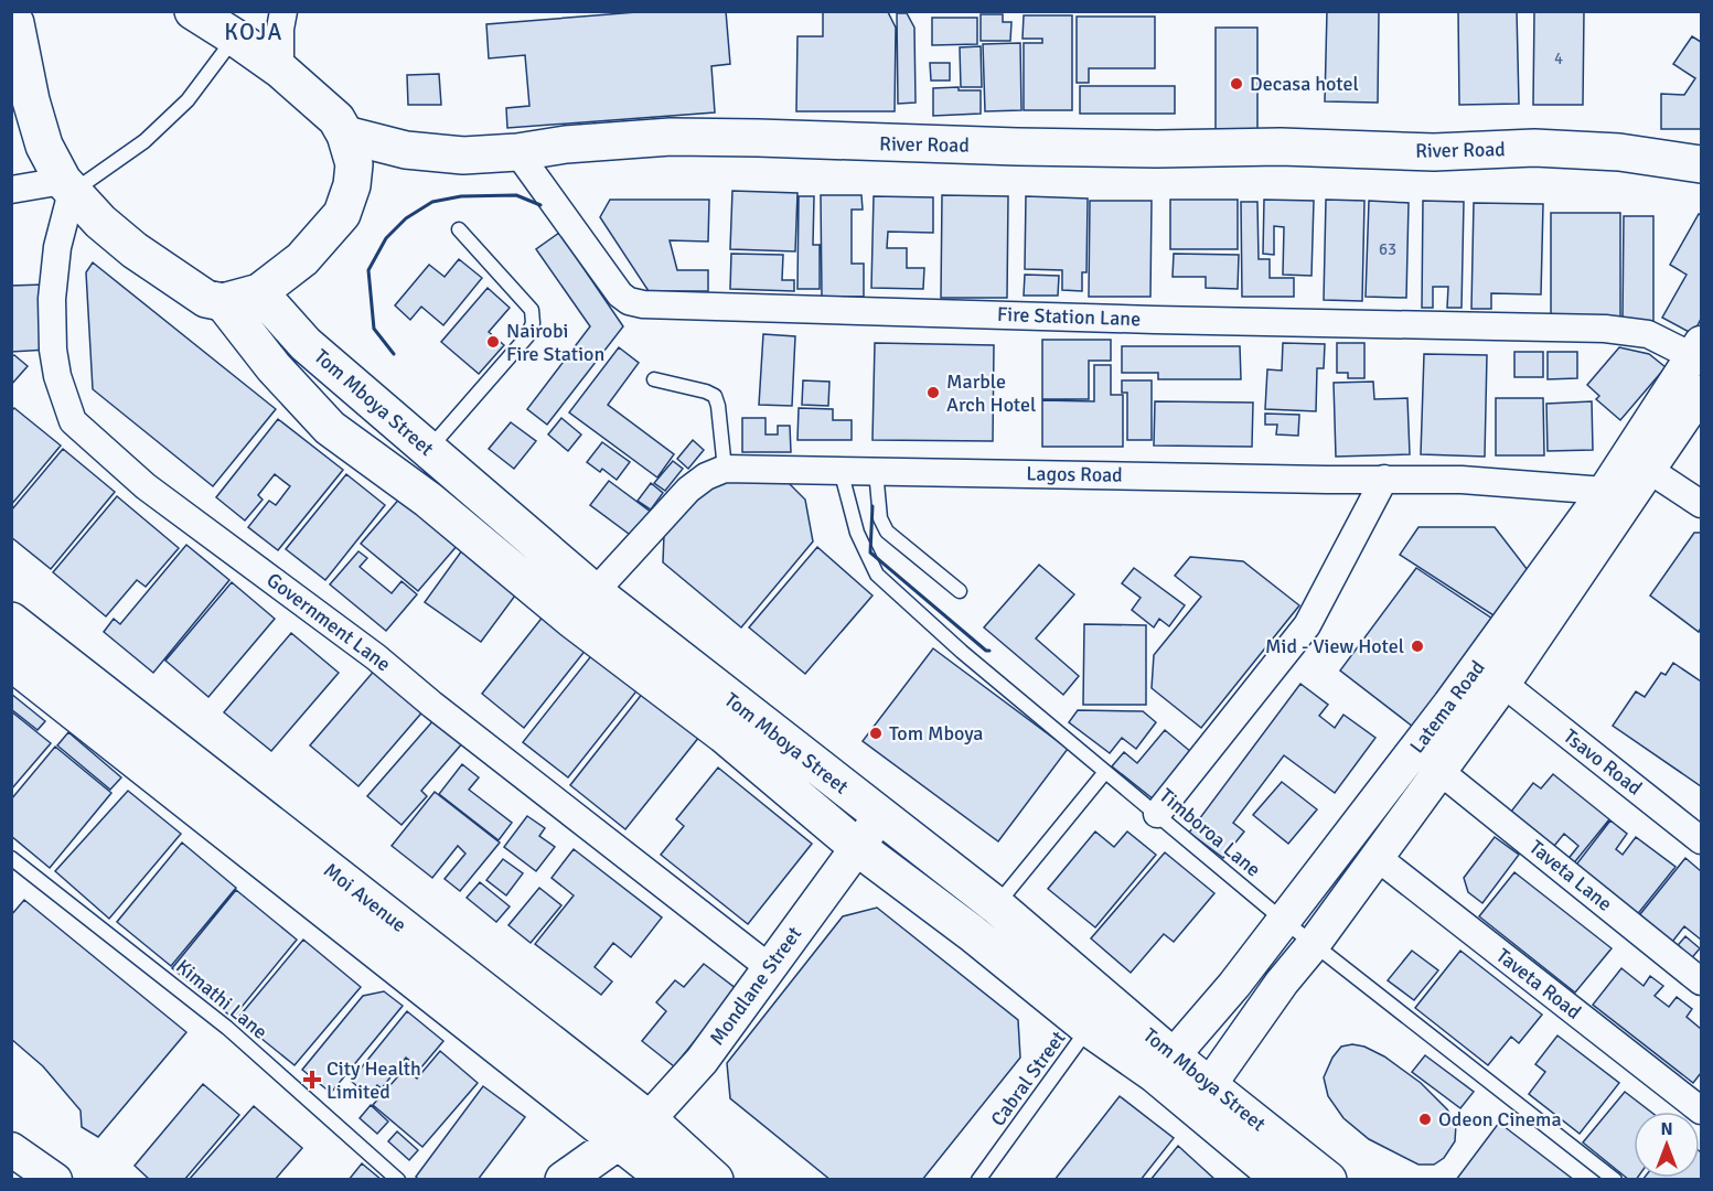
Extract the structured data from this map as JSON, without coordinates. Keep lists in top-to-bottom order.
{
  "streets": {
    "main road": ["River Road", "Tom Mboya Street", "Moi Avenue"],
    "street": [
      "Fire Station Lane",
      "Lagos Road",
      "Government Lane",
      "Latema Road",
      "Tsavo Road",
      "Taveta Lane",
      "Taveta Road",
      "Mondlane Street"
    ],
    "lane": ["Timboroa Lane", "Kimathi Lane", "Cabral Street"]
  },
  "crossings": [
    ["River Road", "Fire Station Lane"],
    ["Fire Station Lane", "Latema Road"],
    ["Tom Mboya Street", "Latema Road"],
    ["Tom Mboya Street", "Mondlane Street"],
    ["Tom Mboya Street", "Cabral Street"],
    ["Lagos Road", "Latema Road"],
    ["Lagos Road", "Timboroa Lane"],
    ["Government Lane", "Mondlane Street"],
    ["Latema Road", "Tsavo Road"],
    ["Latema Road", "Timboroa Lane"],
    ["Latema Road", "Taveta Lane"],
    ["Latema Road", "Taveta Road"],
    ["Moi Avenue", "Mondlane Street"]
  ],
  "districts": ["KOJA"],
  "places": {
    "other": [
      "Decasa hotel",
      "Nairobi Fire Station",
      "Marble Arch Hotel",
      "Mid - View Hotel",
      "Tom Mboya",
      "Odeon Cinema"
    ],
    "health": ["City Health Limited"]
  },
  "house_numbers": ["4", "63"],
  "north": "top"
}
